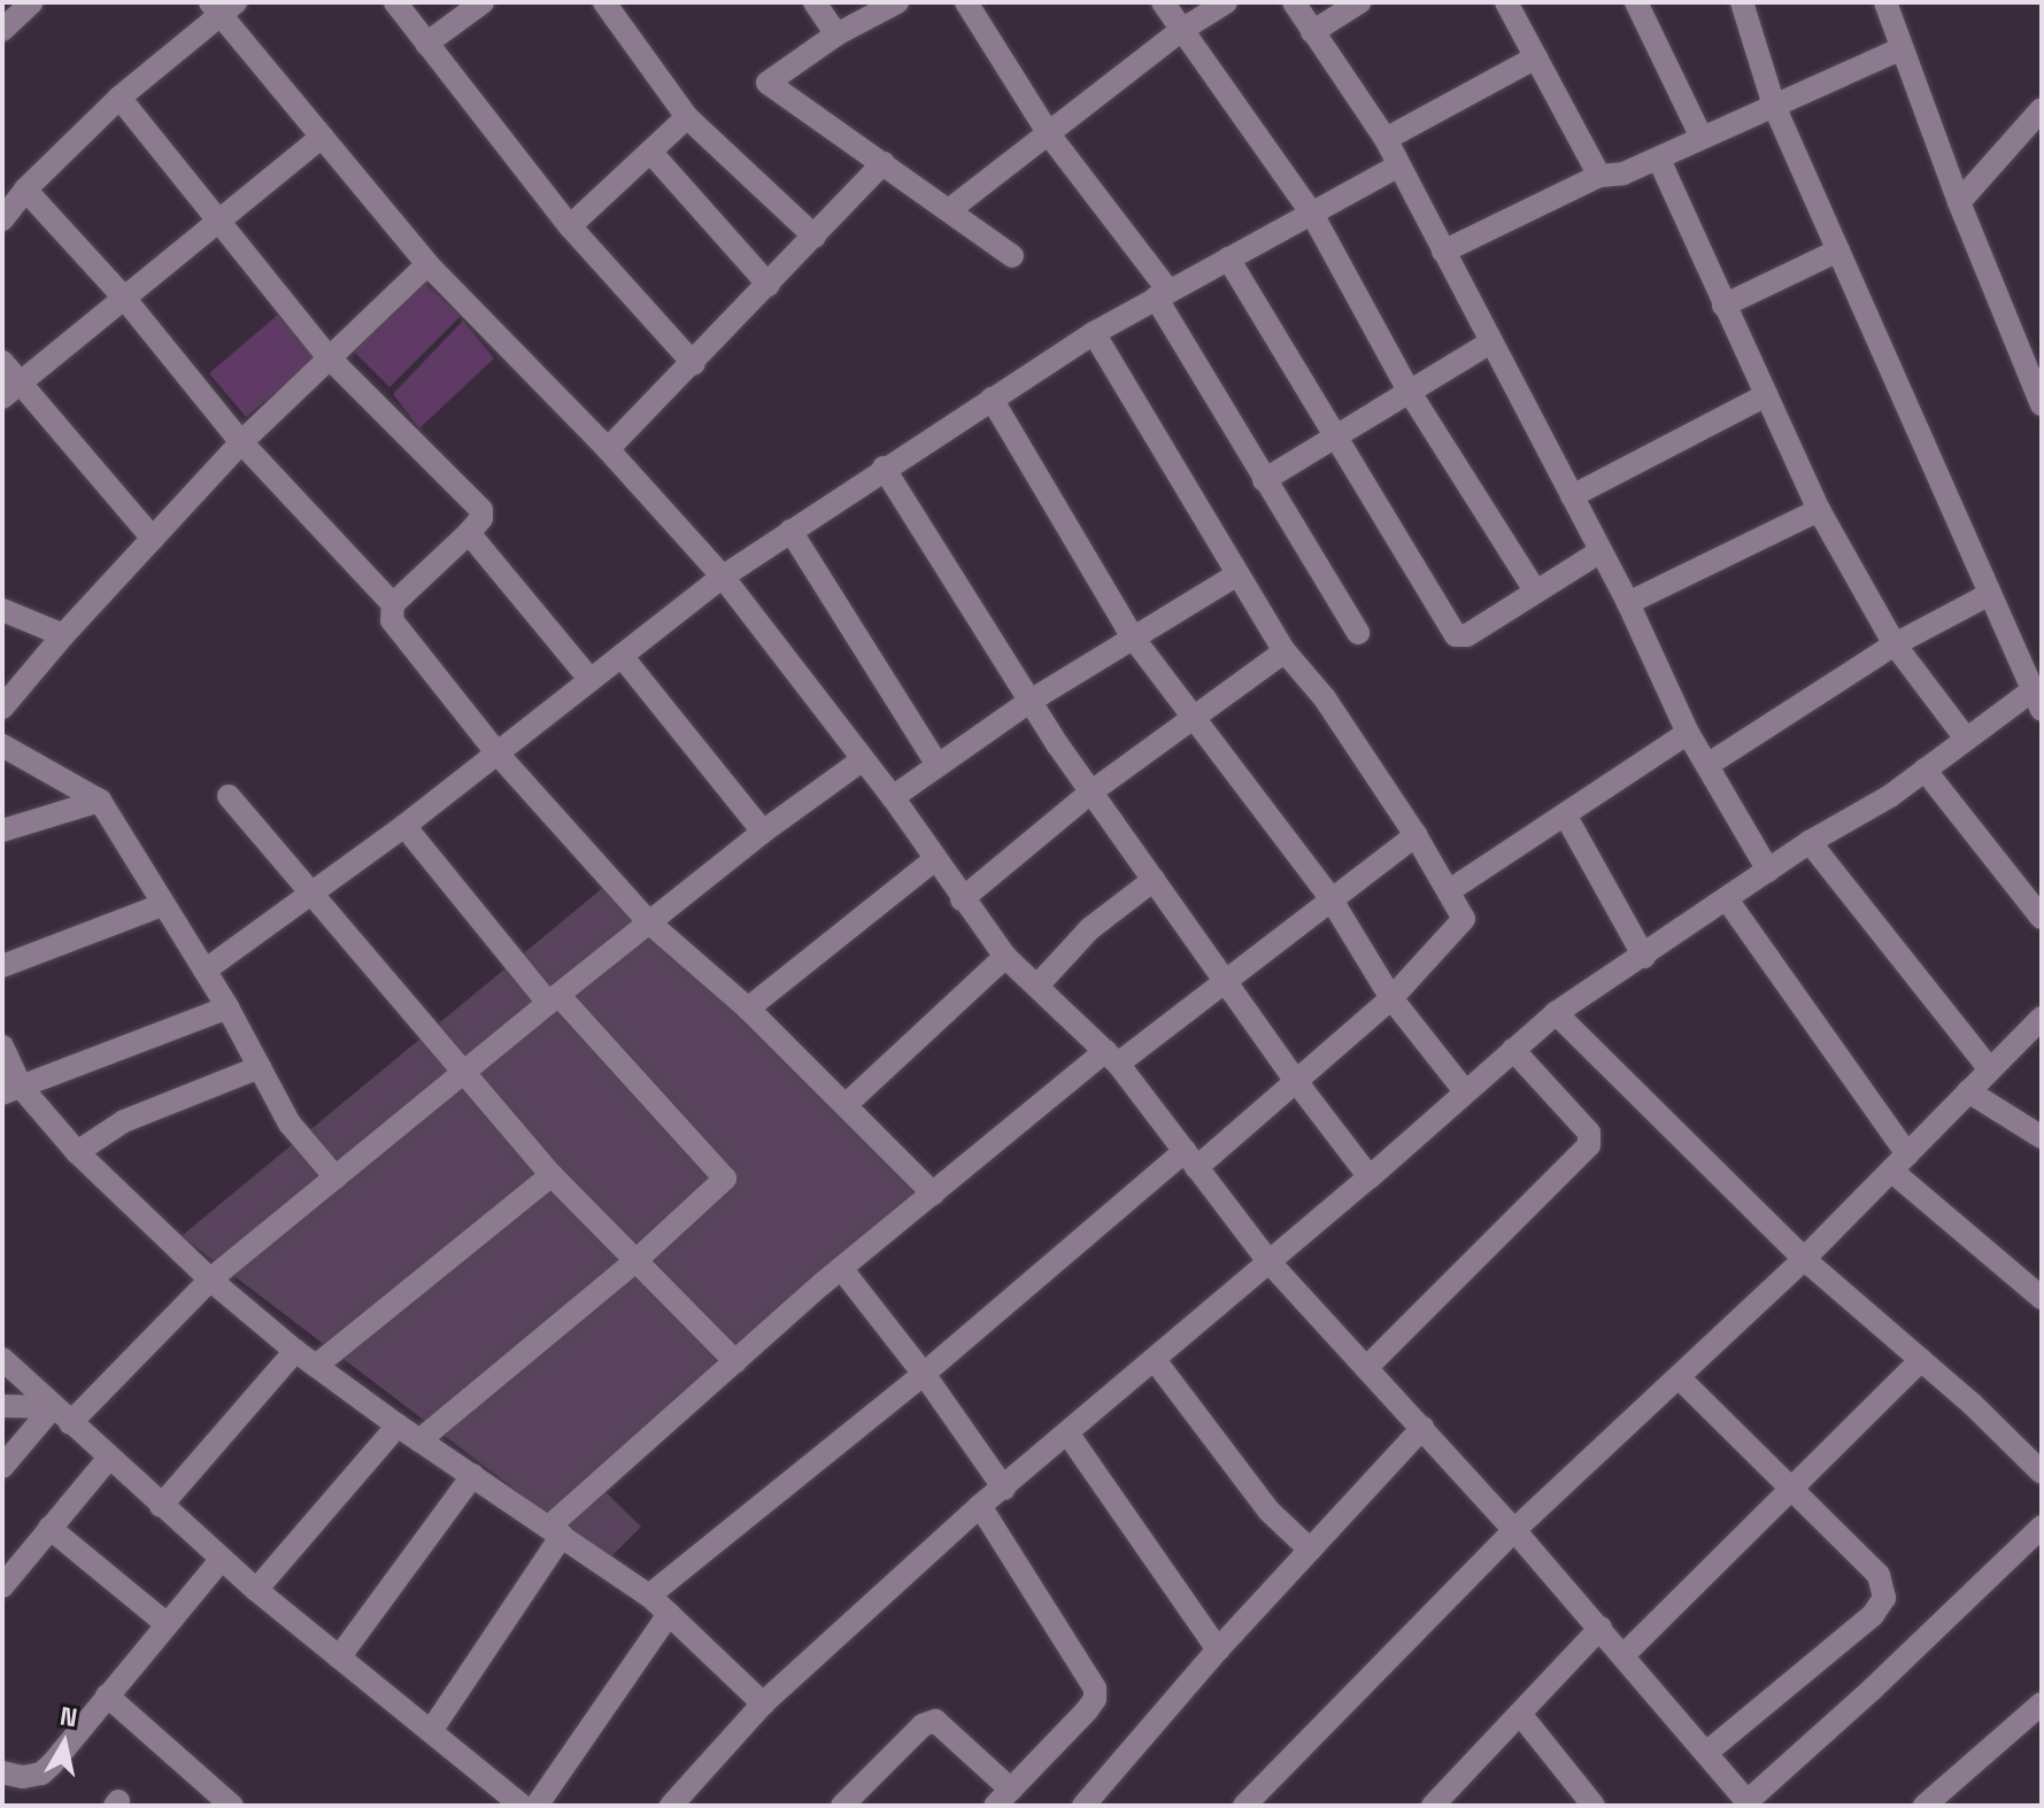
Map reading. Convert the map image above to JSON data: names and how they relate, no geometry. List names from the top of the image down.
{
  "north": "top"
}
